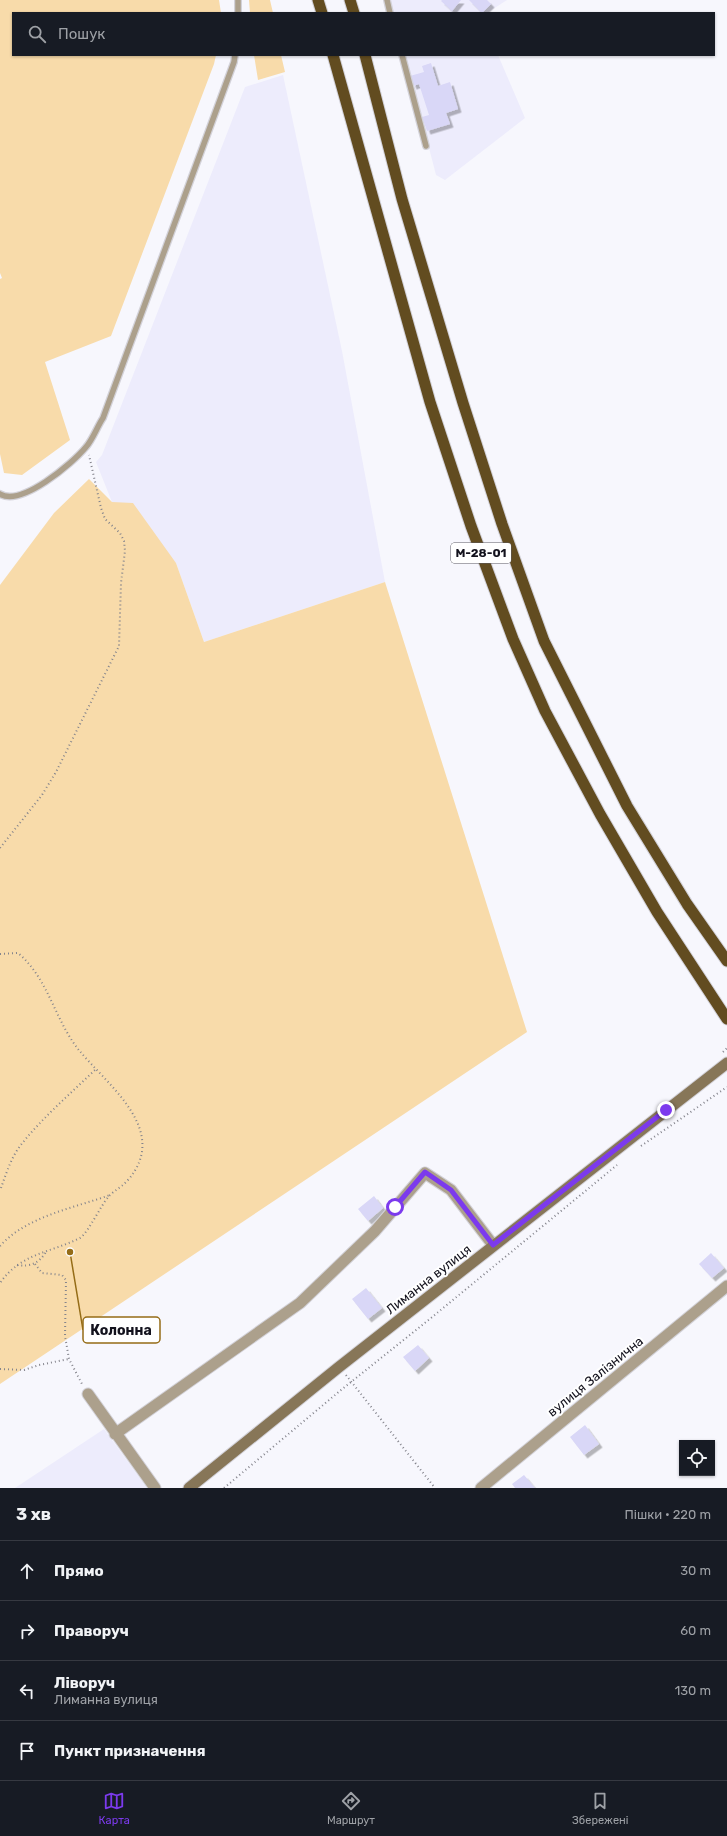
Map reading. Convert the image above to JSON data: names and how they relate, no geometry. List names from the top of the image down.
{
  "streets": {
    "highway": ["М-28-01"],
    "main road": ["Лиманна вулиця"],
    "street": ["вулиця Залізнична"]
  },
  "places": ["Колонна"],
  "page": {
    "search": "Пошук",
    "heading": ["3 хв", "Пішки · 220 m"],
    "list": [
      ["Прямо", "30 m"],
      ["Праворуч", "60 m"],
      ["Ліворуч", "Лиманна вулиця", "130 m"],
      "Пункт призначення"
    ],
    "nav": ["Карта", "Маршрут", "Збережені"]
  }
}
